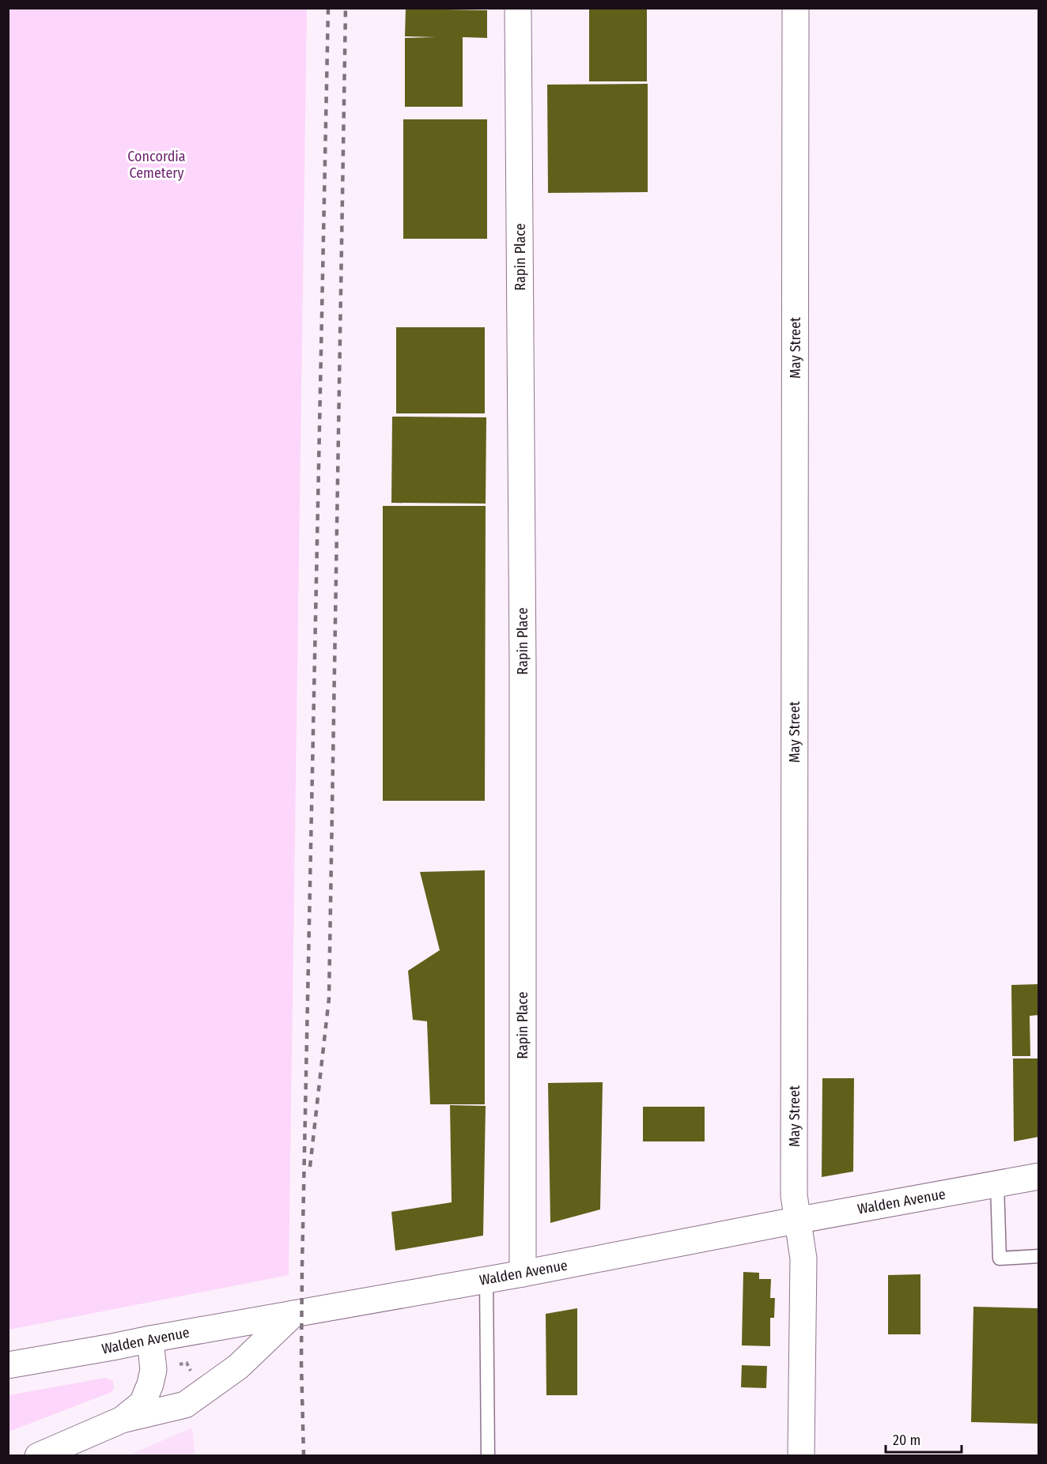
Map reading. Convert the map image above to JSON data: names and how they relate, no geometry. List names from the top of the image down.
{
  "streets": {
    "street": ["Rapin Place", "May Street", "Walden Avenue"]
  },
  "crossings": [
    ["Rapin Place", "Walden Avenue"],
    ["May Street", "Walden Avenue"]
  ],
  "parks": ["Concordia Cemetery"],
  "scale_bar": "20 m"
}
